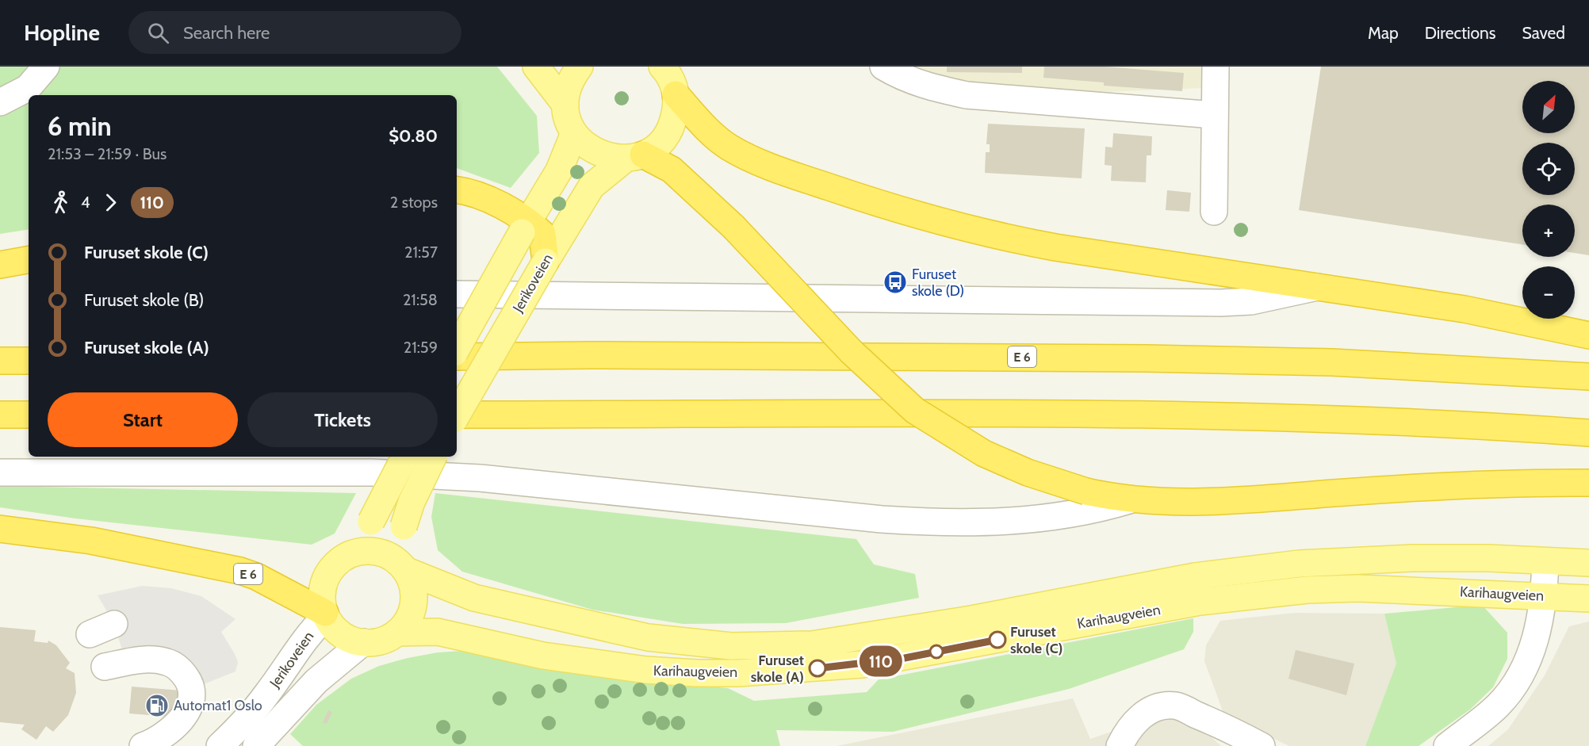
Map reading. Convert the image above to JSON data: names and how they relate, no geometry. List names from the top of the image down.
{
  "streets": {
    "highway": ["E 6"],
    "main road": ["Jerikoveien", "Karihaugveien"]
  },
  "crossings": [
    ["Jerikoveien", "E 6"],
    ["Jerikoveien", "Karihaugveien"],
    ["E 6", "Karihaugveien"]
  ],
  "places": {
    "bus stop": ["Furuset skole (D)"],
    "other": ["Furuset skole (C)", "Furuset skole (A)"],
    "fuel station": ["Automat1 Oslo"]
  },
  "lines": ["bus line 110"],
  "north": "top right",
  "page": {
    "header": "Hopline",
    "search": "Search here",
    "nav": ["Map", "Directions", "Saved"],
    "on_map": "110",
    "map_buttons": ["+", "−"],
    "heading": ["6 min", "21:53 – 21:59 · Bus", "$0.80"],
    "legs": ["4", "110", "2 stops"],
    "list": [
      {
        "name": "Furuset skole (C)",
        "value": "21:57"
      },
      {
        "name": "Furuset skole (B)",
        "value": "21:58"
      },
      {
        "name": "Furuset skole (A)",
        "value": "21:59"
      }
    ],
    "buttons": ["Start", "Tickets"]
  }
}
